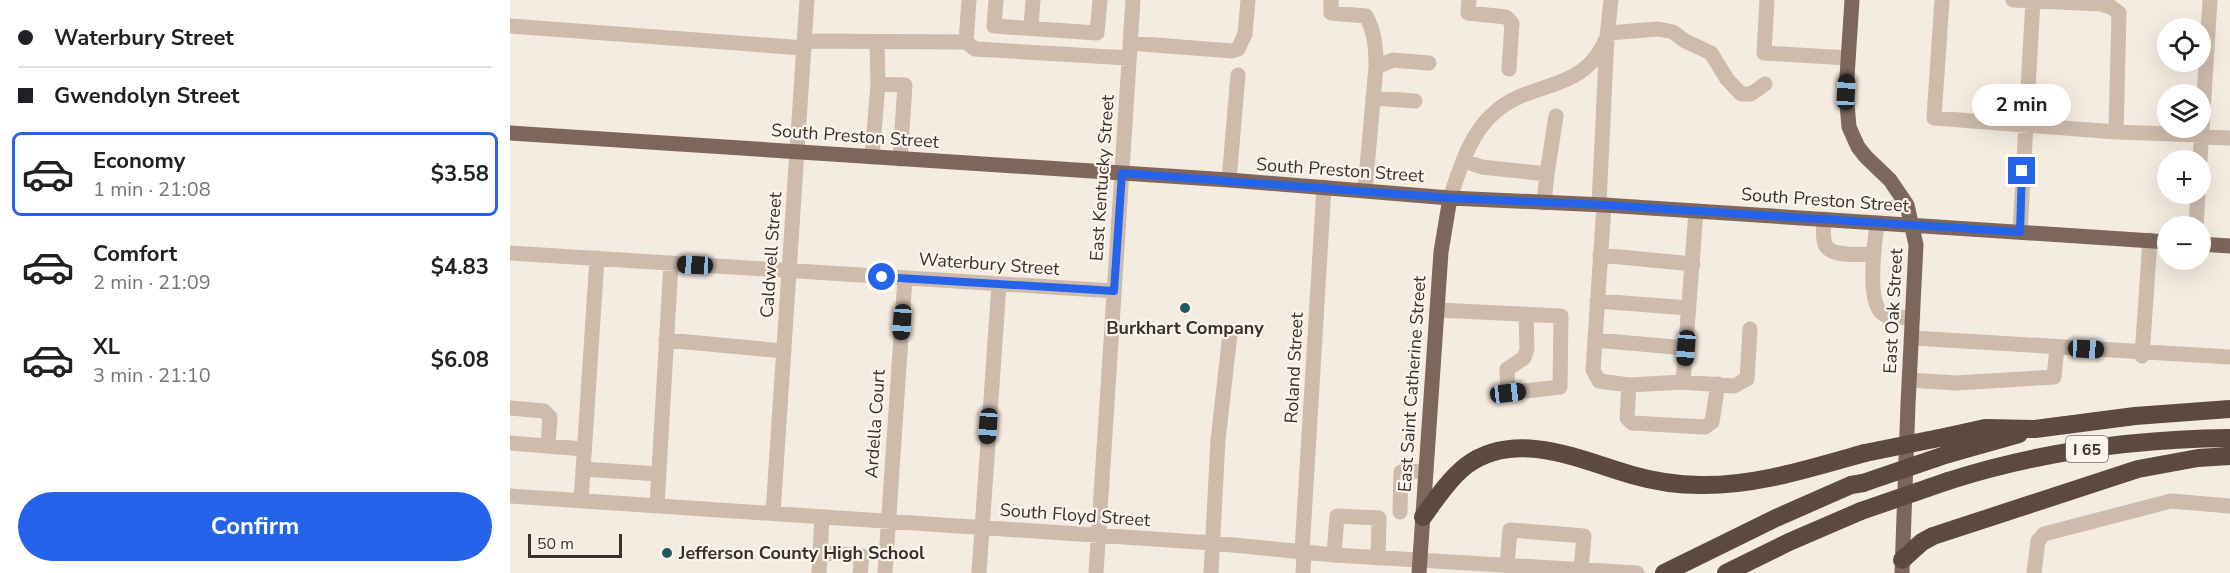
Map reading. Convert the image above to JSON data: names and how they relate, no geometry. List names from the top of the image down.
{
  "streets": {
    "highway": ["I 65"],
    "main road": ["South Preston Street", "East Oak Street", "East Saint Catherine Street"],
    "street": [
      "East Kentucky Street",
      "Caldwell Street",
      "Waterbury Street",
      "Roland Street",
      "Ardella Court",
      "South Floyd Street"
    ]
  },
  "crossings": [
    ["South Preston Street", "East Kentucky Street"],
    ["South Preston Street", "Caldwell Street"],
    ["South Preston Street", "East Oak Street"],
    ["South Preston Street", "Roland Street"],
    ["South Preston Street", "East Saint Catherine Street"],
    ["East Kentucky Street", "Waterbury Street"],
    ["East Kentucky Street", "South Floyd Street"],
    ["Caldwell Street", "Waterbury Street"],
    ["Caldwell Street", "South Floyd Street"],
    ["Waterbury Street", "Ardella Court"],
    ["Roland Street", "South Floyd Street"],
    ["East Saint Catherine Street", "South Floyd Street"],
    ["Ardella Court", "South Floyd Street"]
  ],
  "places": ["Burkhart Company", "Jefferson County High School"],
  "scale_bar": "50 m",
  "page": {
    "banner": ["Waterbury Street", "Gwendolyn Street"],
    "map_buttons": ["+", "−"],
    "bubble": "2 min",
    "list": [
      {
        "name": "Economy",
        "note": "1 min · 21:08",
        "value": "$3.58"
      },
      {
        "name": "Comfort",
        "note": "2 min · 21:09",
        "value": "$4.83"
      },
      {
        "name": "XL",
        "note": "3 min · 21:10",
        "value": "$6.08"
      }
    ],
    "buttons": "Confirm",
    "scale": "50 m"
  }
}
